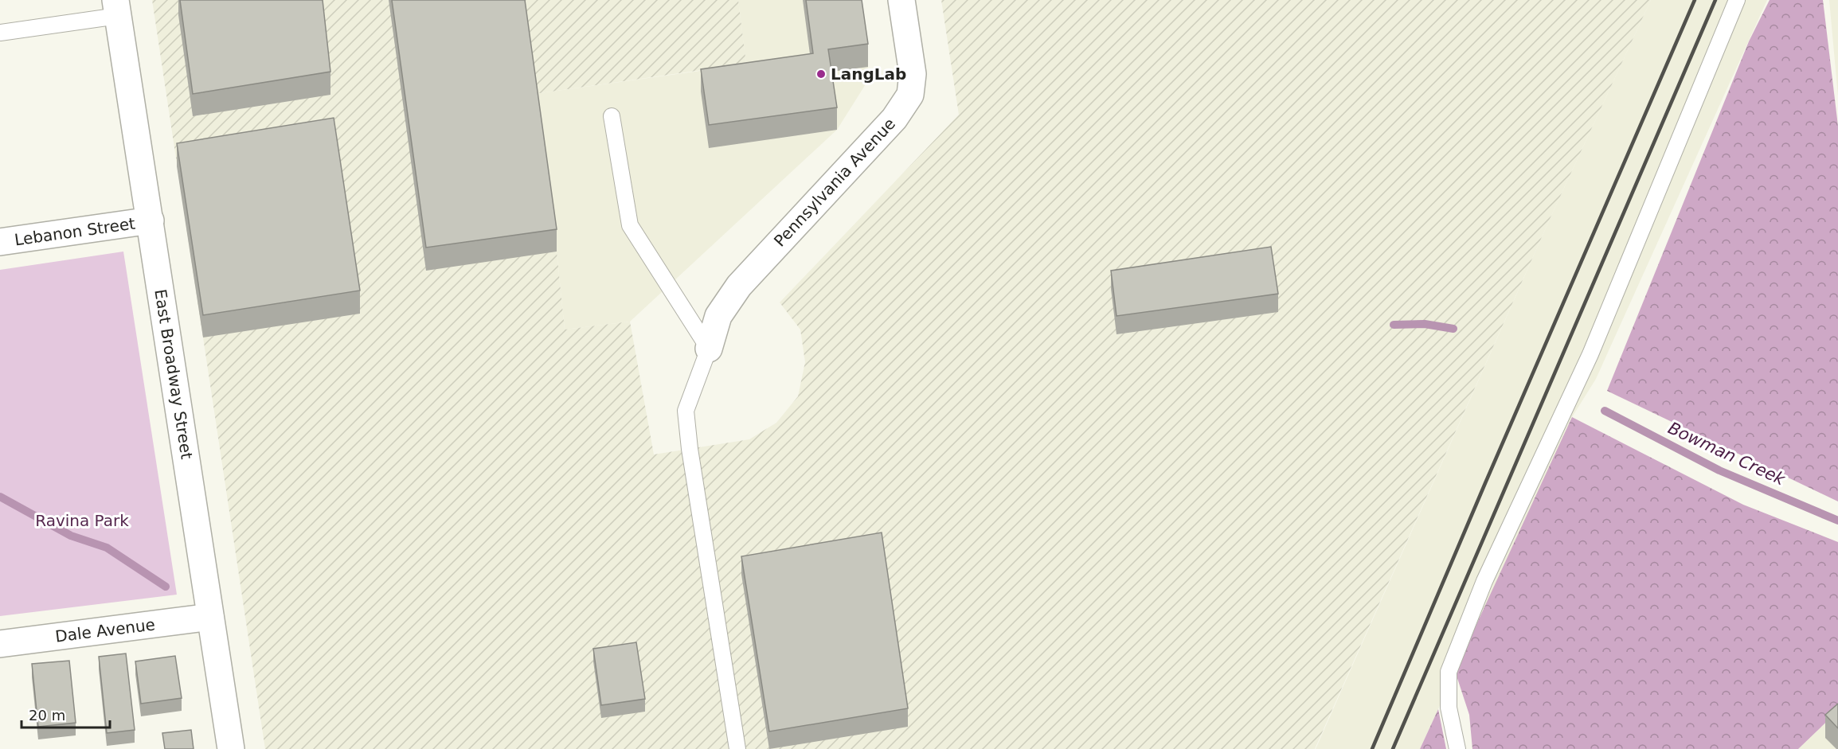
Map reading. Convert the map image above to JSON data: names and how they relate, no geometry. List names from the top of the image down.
{
  "streets": {
    "street": [
      "Pennsylvania Avenue",
      "Lebanon Street",
      "East Broadway Street",
      "Dale Avenue"
    ]
  },
  "crossings": [
    ["Lebanon Street", "East Broadway Street"],
    ["East Broadway Street", "Dale Avenue"]
  ],
  "water": ["Bowman Creek"],
  "parks": ["Ravina Park"],
  "places": ["LangLab"],
  "scale_bar": "20 m"
}
